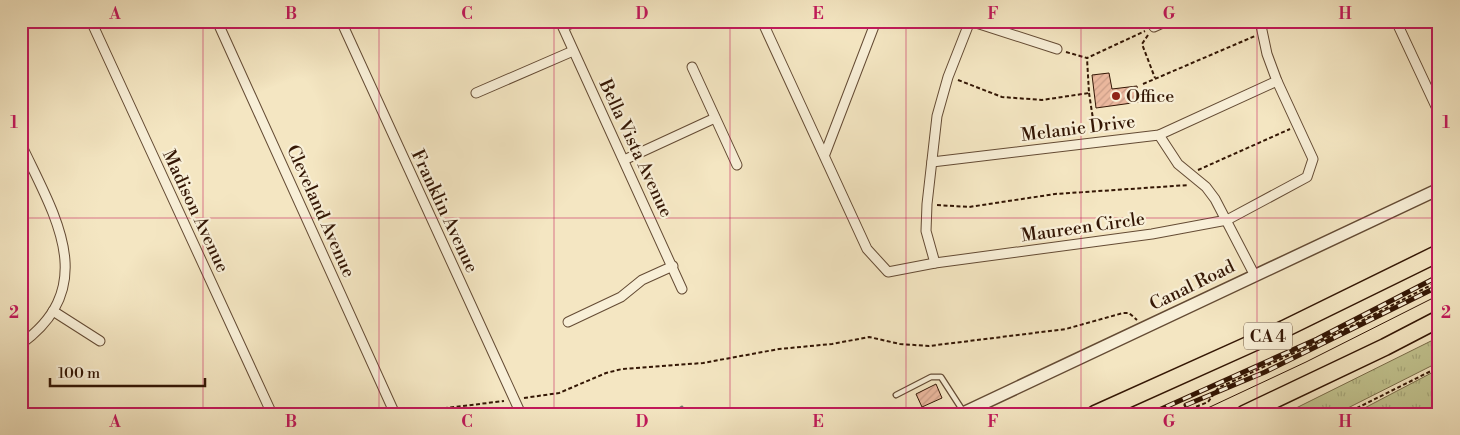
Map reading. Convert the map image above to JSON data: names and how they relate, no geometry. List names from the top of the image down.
{
  "streets": {
    "highway": ["CA 4"],
    "street": [
      "Melanie Drive",
      "Bella Vista Avenue",
      "Madison Avenue",
      "Cleveland Avenue",
      "Franklin Avenue",
      "Maureen Circle",
      "Canal Road"
    ]
  },
  "crossings": [
    ["Melanie Drive", "Maureen Circle"]
  ],
  "places": ["Office"],
  "scale_bar": "100 m",
  "grid": {
    "columns": [
      "A",
      "B",
      "C",
      "D",
      "E",
      "F",
      "G",
      "H"
    ],
    "rows": ["1", "2"]
  }
}
